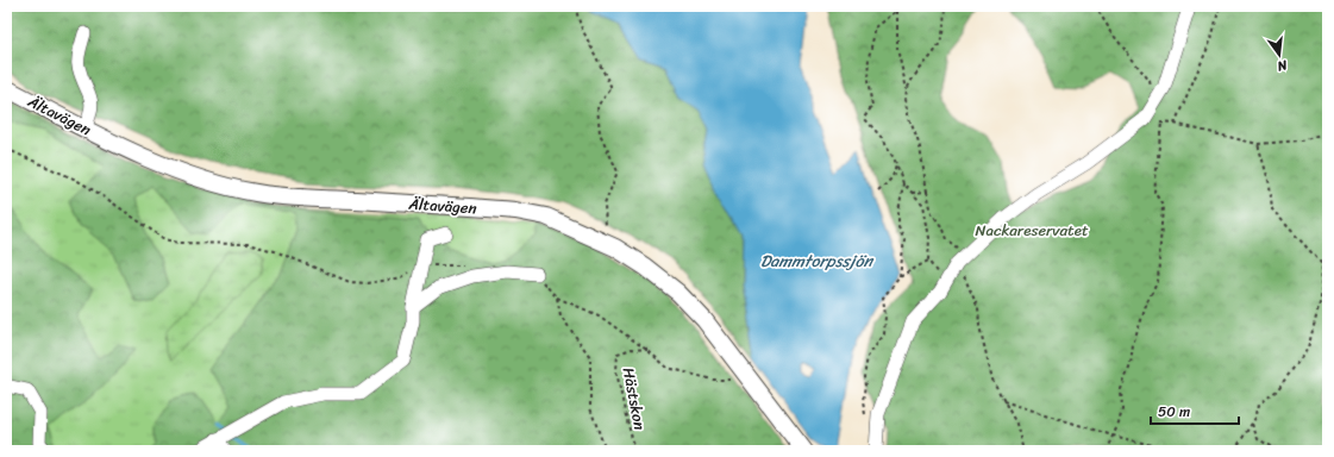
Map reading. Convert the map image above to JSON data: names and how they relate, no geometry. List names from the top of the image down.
{
  "streets": {
    "main road": ["Ältavägen"],
    "path": ["Hästskon"]
  },
  "water": ["Dammtorpssjön"],
  "parks": ["Nackareservatet"],
  "scale_bar": "50 m",
  "north": "bottom"
}
